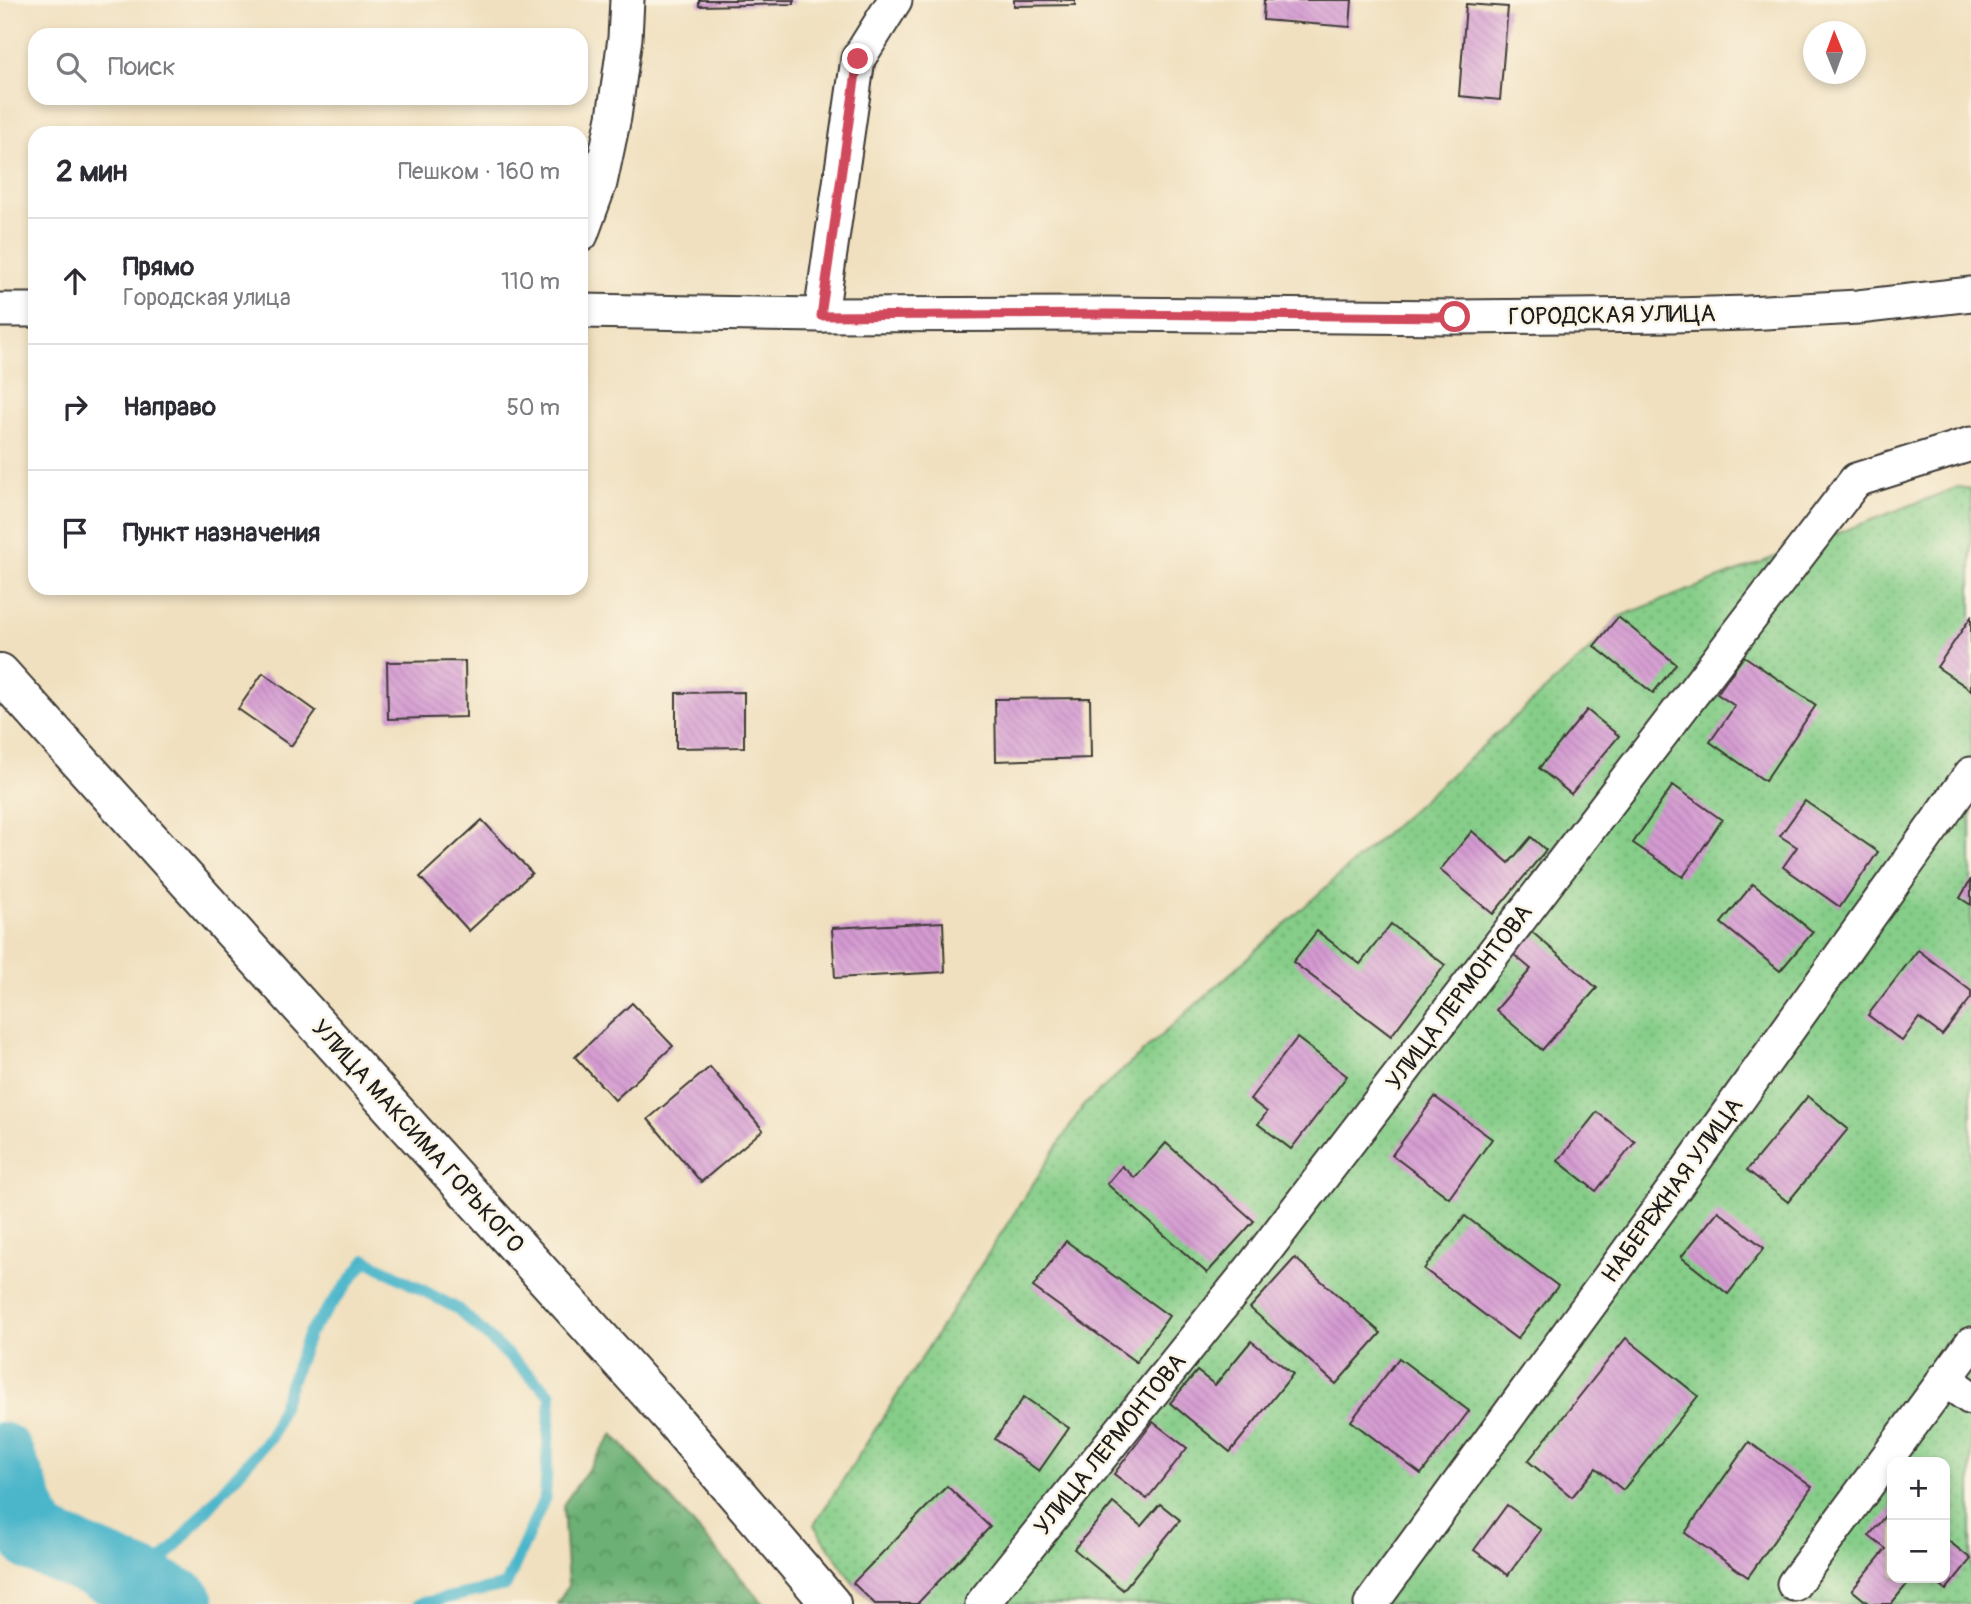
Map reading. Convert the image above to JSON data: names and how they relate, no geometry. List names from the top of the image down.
{
  "streets": {
    "street": [
      "ГОРОДСКАЯ УЛИЦА",
      "УЛИЦА ЛЕРМОНТОВА",
      "УЛИЦА МАКСИМА ГОРЬКОГО",
      "НАБЕРЕЖНАЯ УЛИЦА"
    ]
  },
  "north": "top",
  "page": {
    "search": "Поиск",
    "heading": ["2 мин", "Пешком · 160 m"],
    "list": [
      ["Прямо", "Городская улица", "110 m"],
      ["Направо", "50 m"],
      "Пункт назначения"
    ],
    "map_buttons": ["+", "−"]
  }
}
